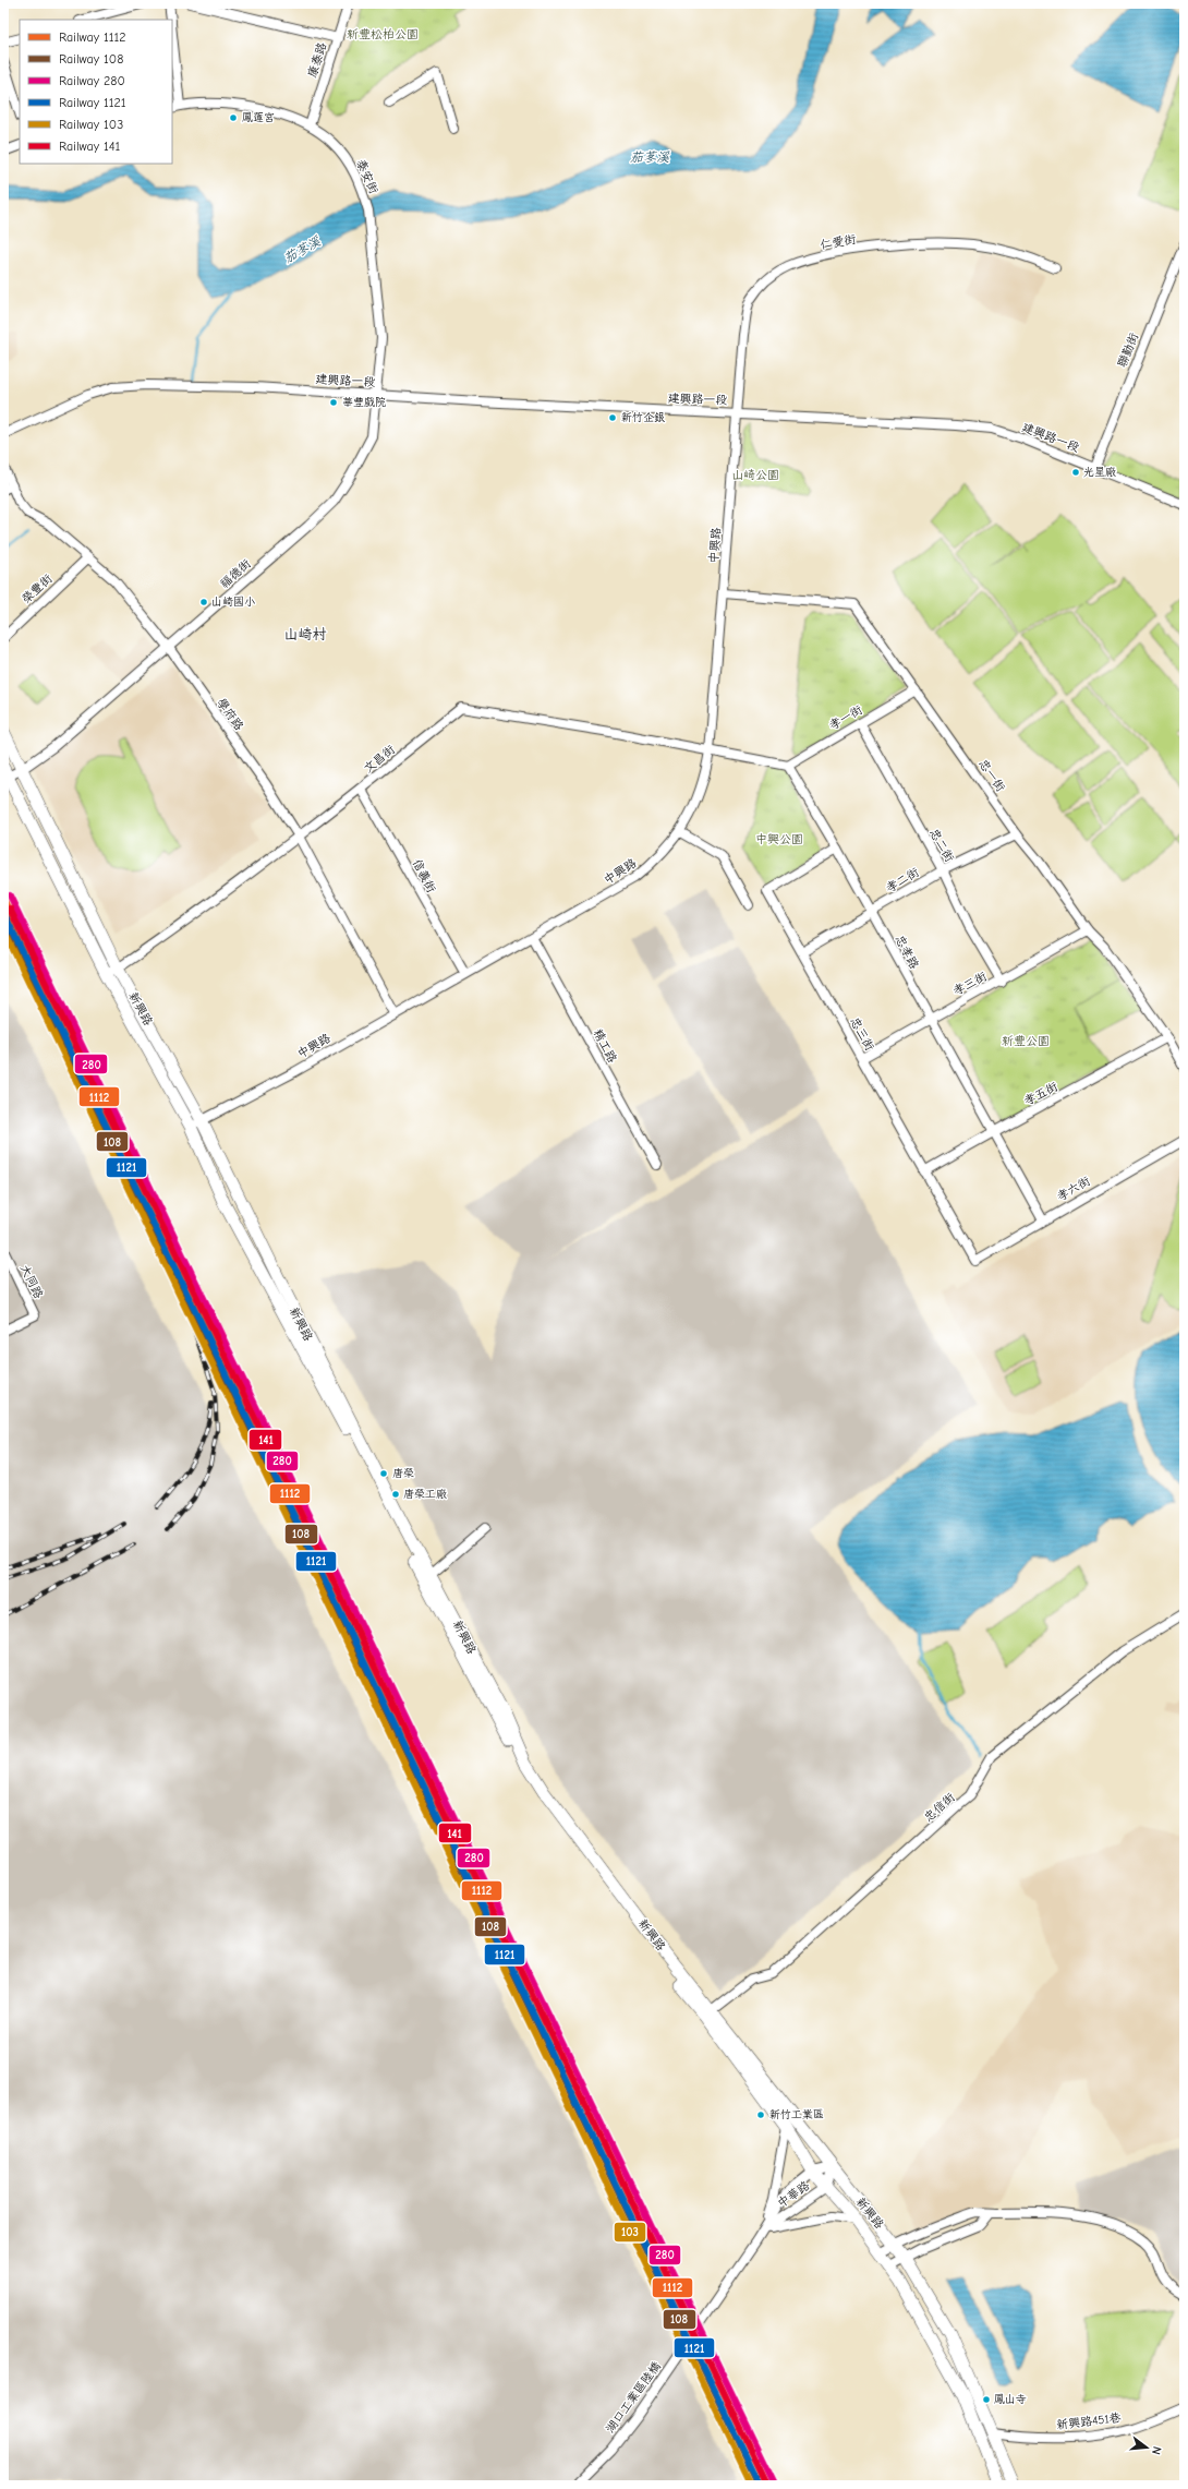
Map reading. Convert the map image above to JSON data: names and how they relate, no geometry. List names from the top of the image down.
{
  "streets": {
    "main road": ["新興路"],
    "street": [
      "康泰路",
      "泰安街",
      "仁愛街",
      "聯勤街",
      "建興路一段",
      "中興路",
      "福德街",
      "榮豐街",
      "學府路",
      "孝一街",
      "文昌街",
      "忠一街",
      "忠二街",
      "信義街",
      "孝二街",
      "忠孝路",
      "孝三街",
      "忠三街",
      "精工路",
      "孝五街",
      "孝六街",
      "大同路",
      "忠信街",
      "中華路",
      "湖口工業區陸橋",
      "新興路451巷"
    ]
  },
  "crossings": [
    ["康泰路", "泰安街"],
    ["泰安街", "建興路一段"],
    ["泰安街", "福德街"],
    ["仁愛街", "建興路一段"],
    ["仁愛街", "中興路"],
    ["聯勤街", "建興路一段"],
    ["建興路一段", "中興路"],
    ["建興路一段", "福德街"],
    ["中興路", "學府路"],
    ["中興路", "文昌街"],
    ["中興路", "忠一街"],
    ["中興路", "信義街"],
    ["中興路", "新興路"],
    ["中興路", "精工路"],
    ["福德街", "學府路"],
    ["福德街", "新興路"],
    ["榮豐街", "學府路"],
    ["學府路", "文昌街"],
    ["孝一街", "忠一街"],
    ["孝一街", "忠二街"],
    ["孝一街", "忠孝路"],
    ["文昌街", "信義街"],
    ["文昌街", "新興路"],
    ["忠一街", "孝二街"],
    ["忠一街", "孝三街"],
    ["忠一街", "孝五街"],
    ["忠二街", "孝二街"],
    ["忠二街", "孝三街"],
    ["孝二街", "忠孝路"],
    ["孝二街", "忠三街"],
    ["忠孝路", "孝三街"],
    ["忠孝路", "忠三街"],
    ["忠孝路", "孝五街"],
    ["忠孝路", "孝六街"],
    ["孝三街", "忠三街"],
    ["新興路", "忠信街"],
    ["新興路", "中華路"],
    ["新興路", "新興路451巷"],
    ["忠三街", "孝五街"],
    ["忠三街", "孝六街"],
    ["中華路", "湖口工業區陸橋"]
  ],
  "districts": ["山崎村"],
  "water": ["茄苳溪"],
  "parks": [
    "新豐松柏公園",
    "山崎公園",
    "中興公園",
    "新豐公園"
  ],
  "places": [
    "鳳蓮宮",
    "華豐戲院",
    "新竹企銀",
    "光星廠",
    "山崎國小",
    "唐榮",
    "唐榮工廠",
    "新竹工業區",
    "鳳山寺"
  ],
  "lines": [
    "rail line 280",
    "rail line 1112",
    "rail line 141",
    "rail line 1121",
    "rail line 108",
    "rail line 103"
  ],
  "legend": [
    "Railway 1112",
    "Railway 108",
    "Railway 280",
    "Railway 1121",
    "Railway 103",
    "Railway 141"
  ],
  "north": "right"
}
